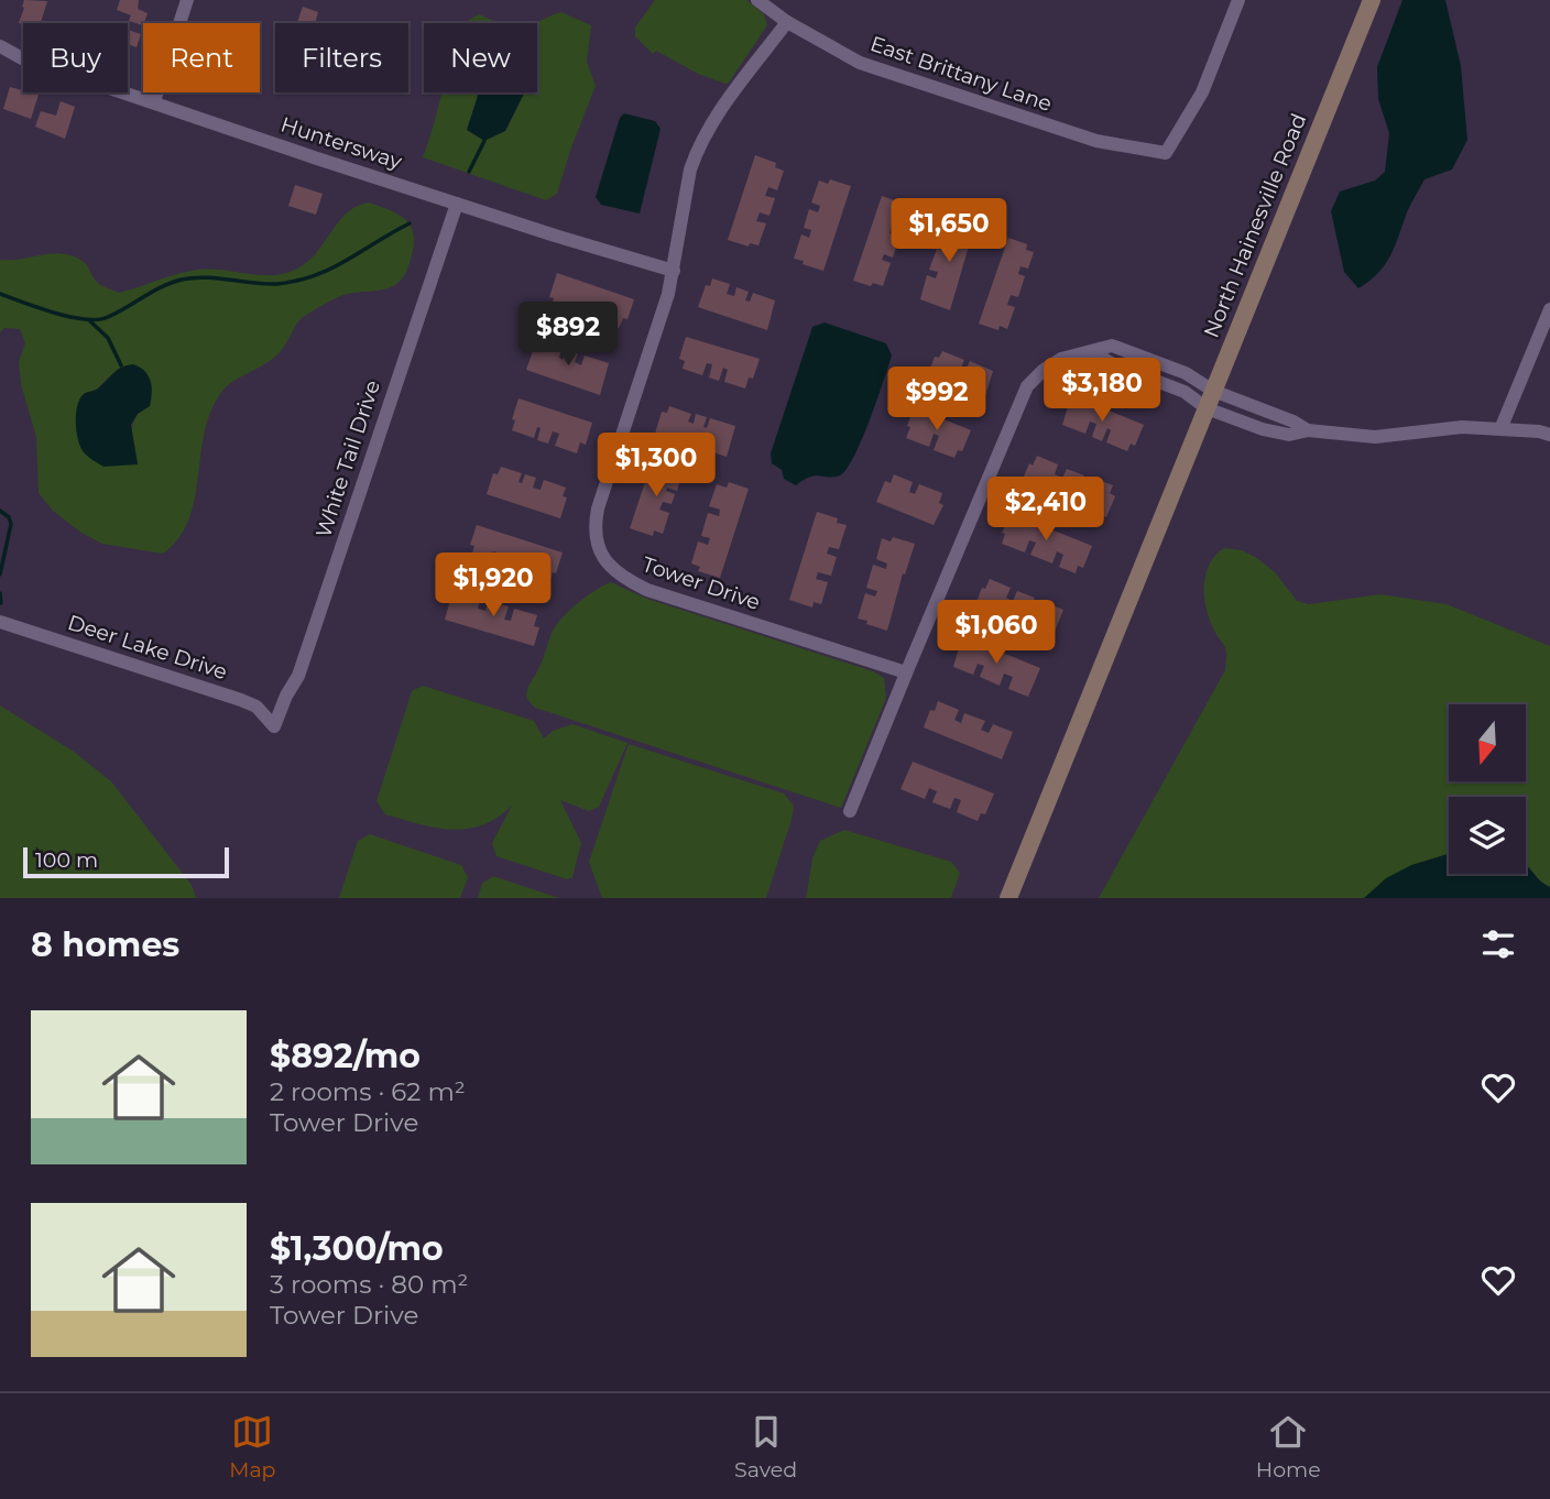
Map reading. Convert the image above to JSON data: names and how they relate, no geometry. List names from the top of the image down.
{
  "streets": {
    "main road": ["North Hainesville Road"],
    "street": [
      "East Brittany Lane",
      "Huntersway",
      "White Tail Drive",
      "Tower Drive",
      "Deer Lake Drive"
    ]
  },
  "crossings": [
    ["East Brittany Lane", "Tower Drive"],
    ["Huntersway", "White Tail Drive"],
    ["Huntersway", "Tower Drive"],
    ["White Tail Drive", "Deer Lake Drive"]
  ],
  "scale_bar": "100 m",
  "north": "bottom",
  "page": {
    "chip": [
      "Buy",
      "Rent",
      "Filters",
      "New"
    ],
    "price": [
      "$1,650",
      "$892",
      "$3,180",
      "$992",
      "$1,300",
      "$2,410",
      "$1,920",
      "$1,060"
    ],
    "scale": "100 m",
    "heading": "8 homes",
    "list": [
      {
        "name": "$892/mo",
        "note": "2 rooms · 62 m² · Tower Drive"
      },
      {
        "name": "$1,300/mo",
        "note": "3 rooms · 80 m² · Tower Drive"
      }
    ],
    "tabs": ["Map", "Saved", "Home"]
  }
}
